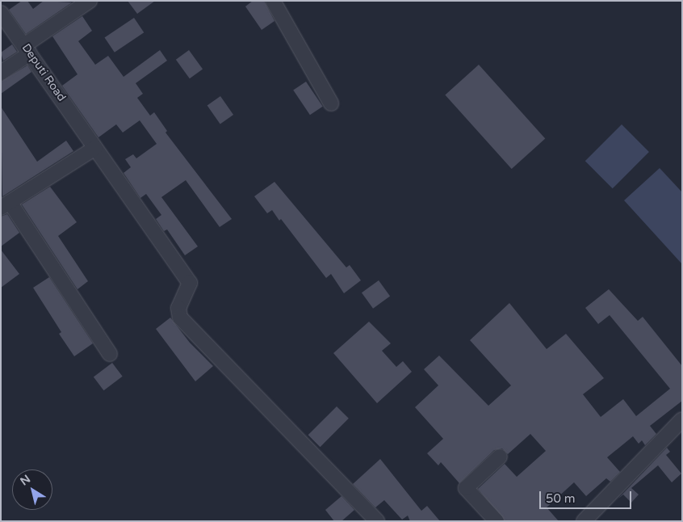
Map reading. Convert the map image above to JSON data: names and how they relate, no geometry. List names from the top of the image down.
{
  "streets": {
    "street": ["Deputi Road"]
  },
  "scale_bar": "50 m",
  "north": "top left"
}
